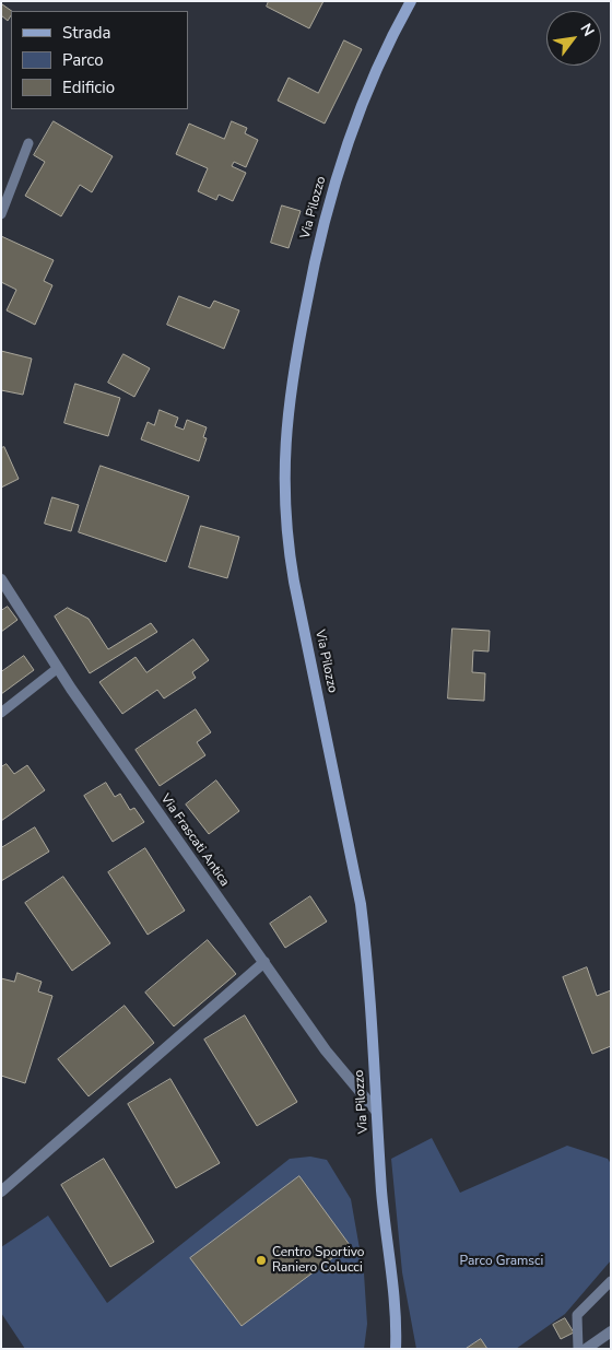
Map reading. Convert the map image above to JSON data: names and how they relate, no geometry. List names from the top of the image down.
{
  "streets": {
    "main road": ["Via Pilozzo"],
    "street": ["Via Frascati Antica"]
  },
  "crossings": [
    ["Via Pilozzo", "Via Frascati Antica"]
  ],
  "parks": ["Parco Gramsci"],
  "places": ["Centro Sportivo Raniero Colucci"],
  "legend": ["Strada", "Parco", "Edificio"],
  "north": "top right"
}
